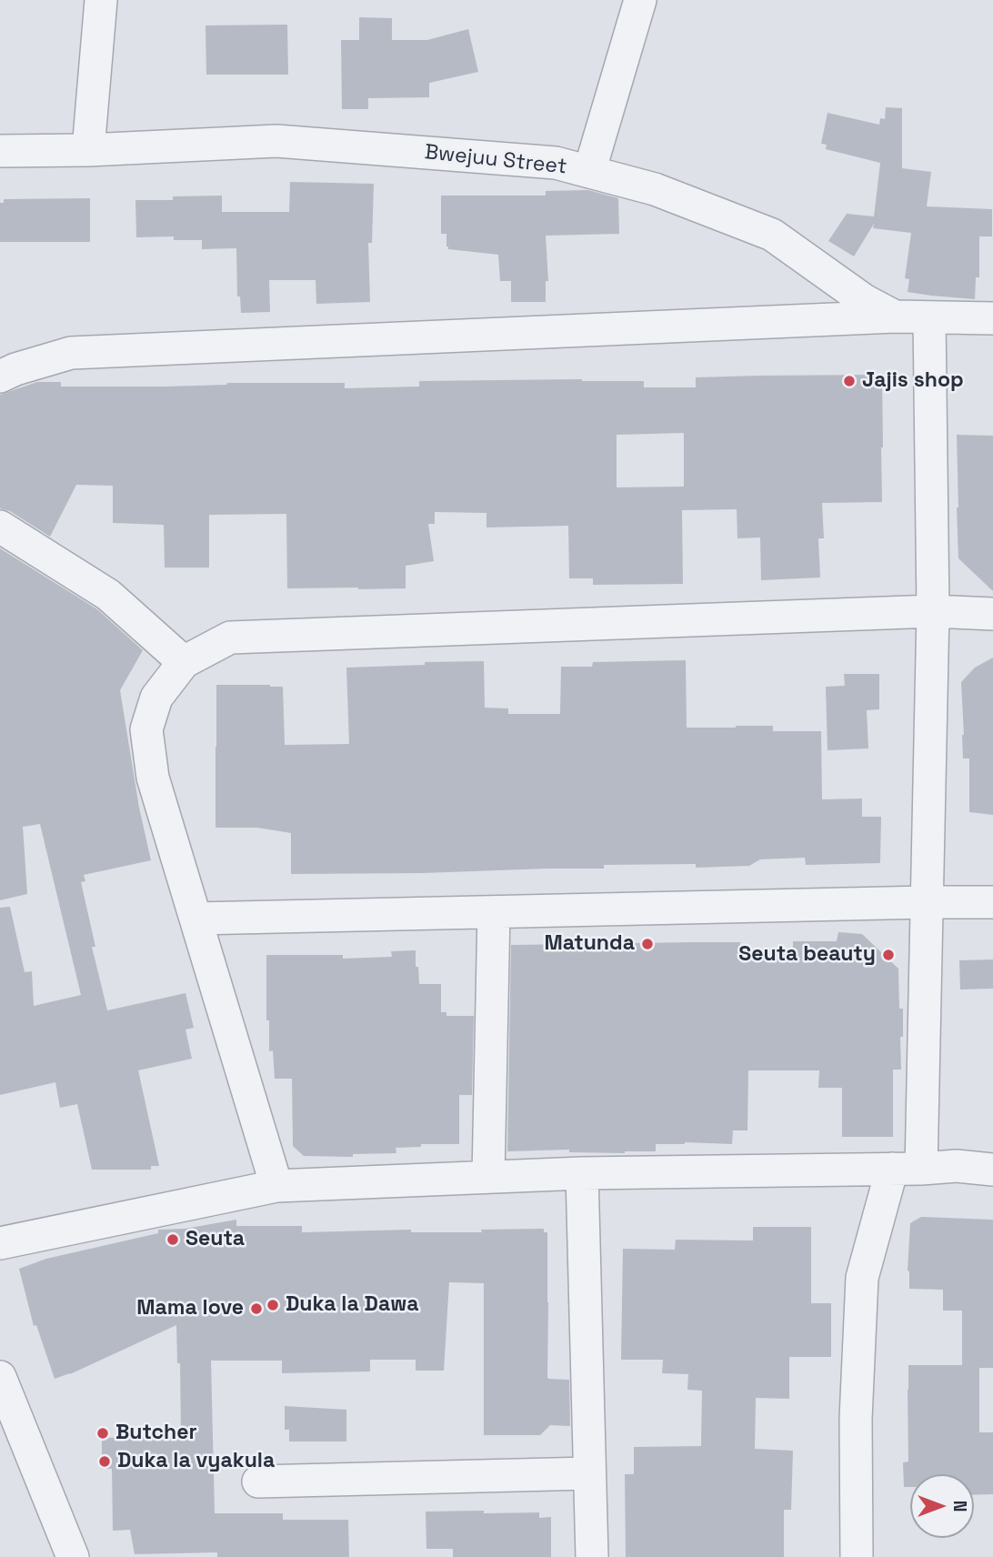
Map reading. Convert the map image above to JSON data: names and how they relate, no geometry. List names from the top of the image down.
{
  "streets": {
    "street": ["Bwejuu Street"]
  },
  "places": [
    "Jajis shop",
    "Matunda",
    "Seuta beauty",
    "Seuta",
    "Duka la Dawa",
    "Mama love",
    "Butcher",
    "Duka la vyakula"
  ],
  "north": "right"
}
